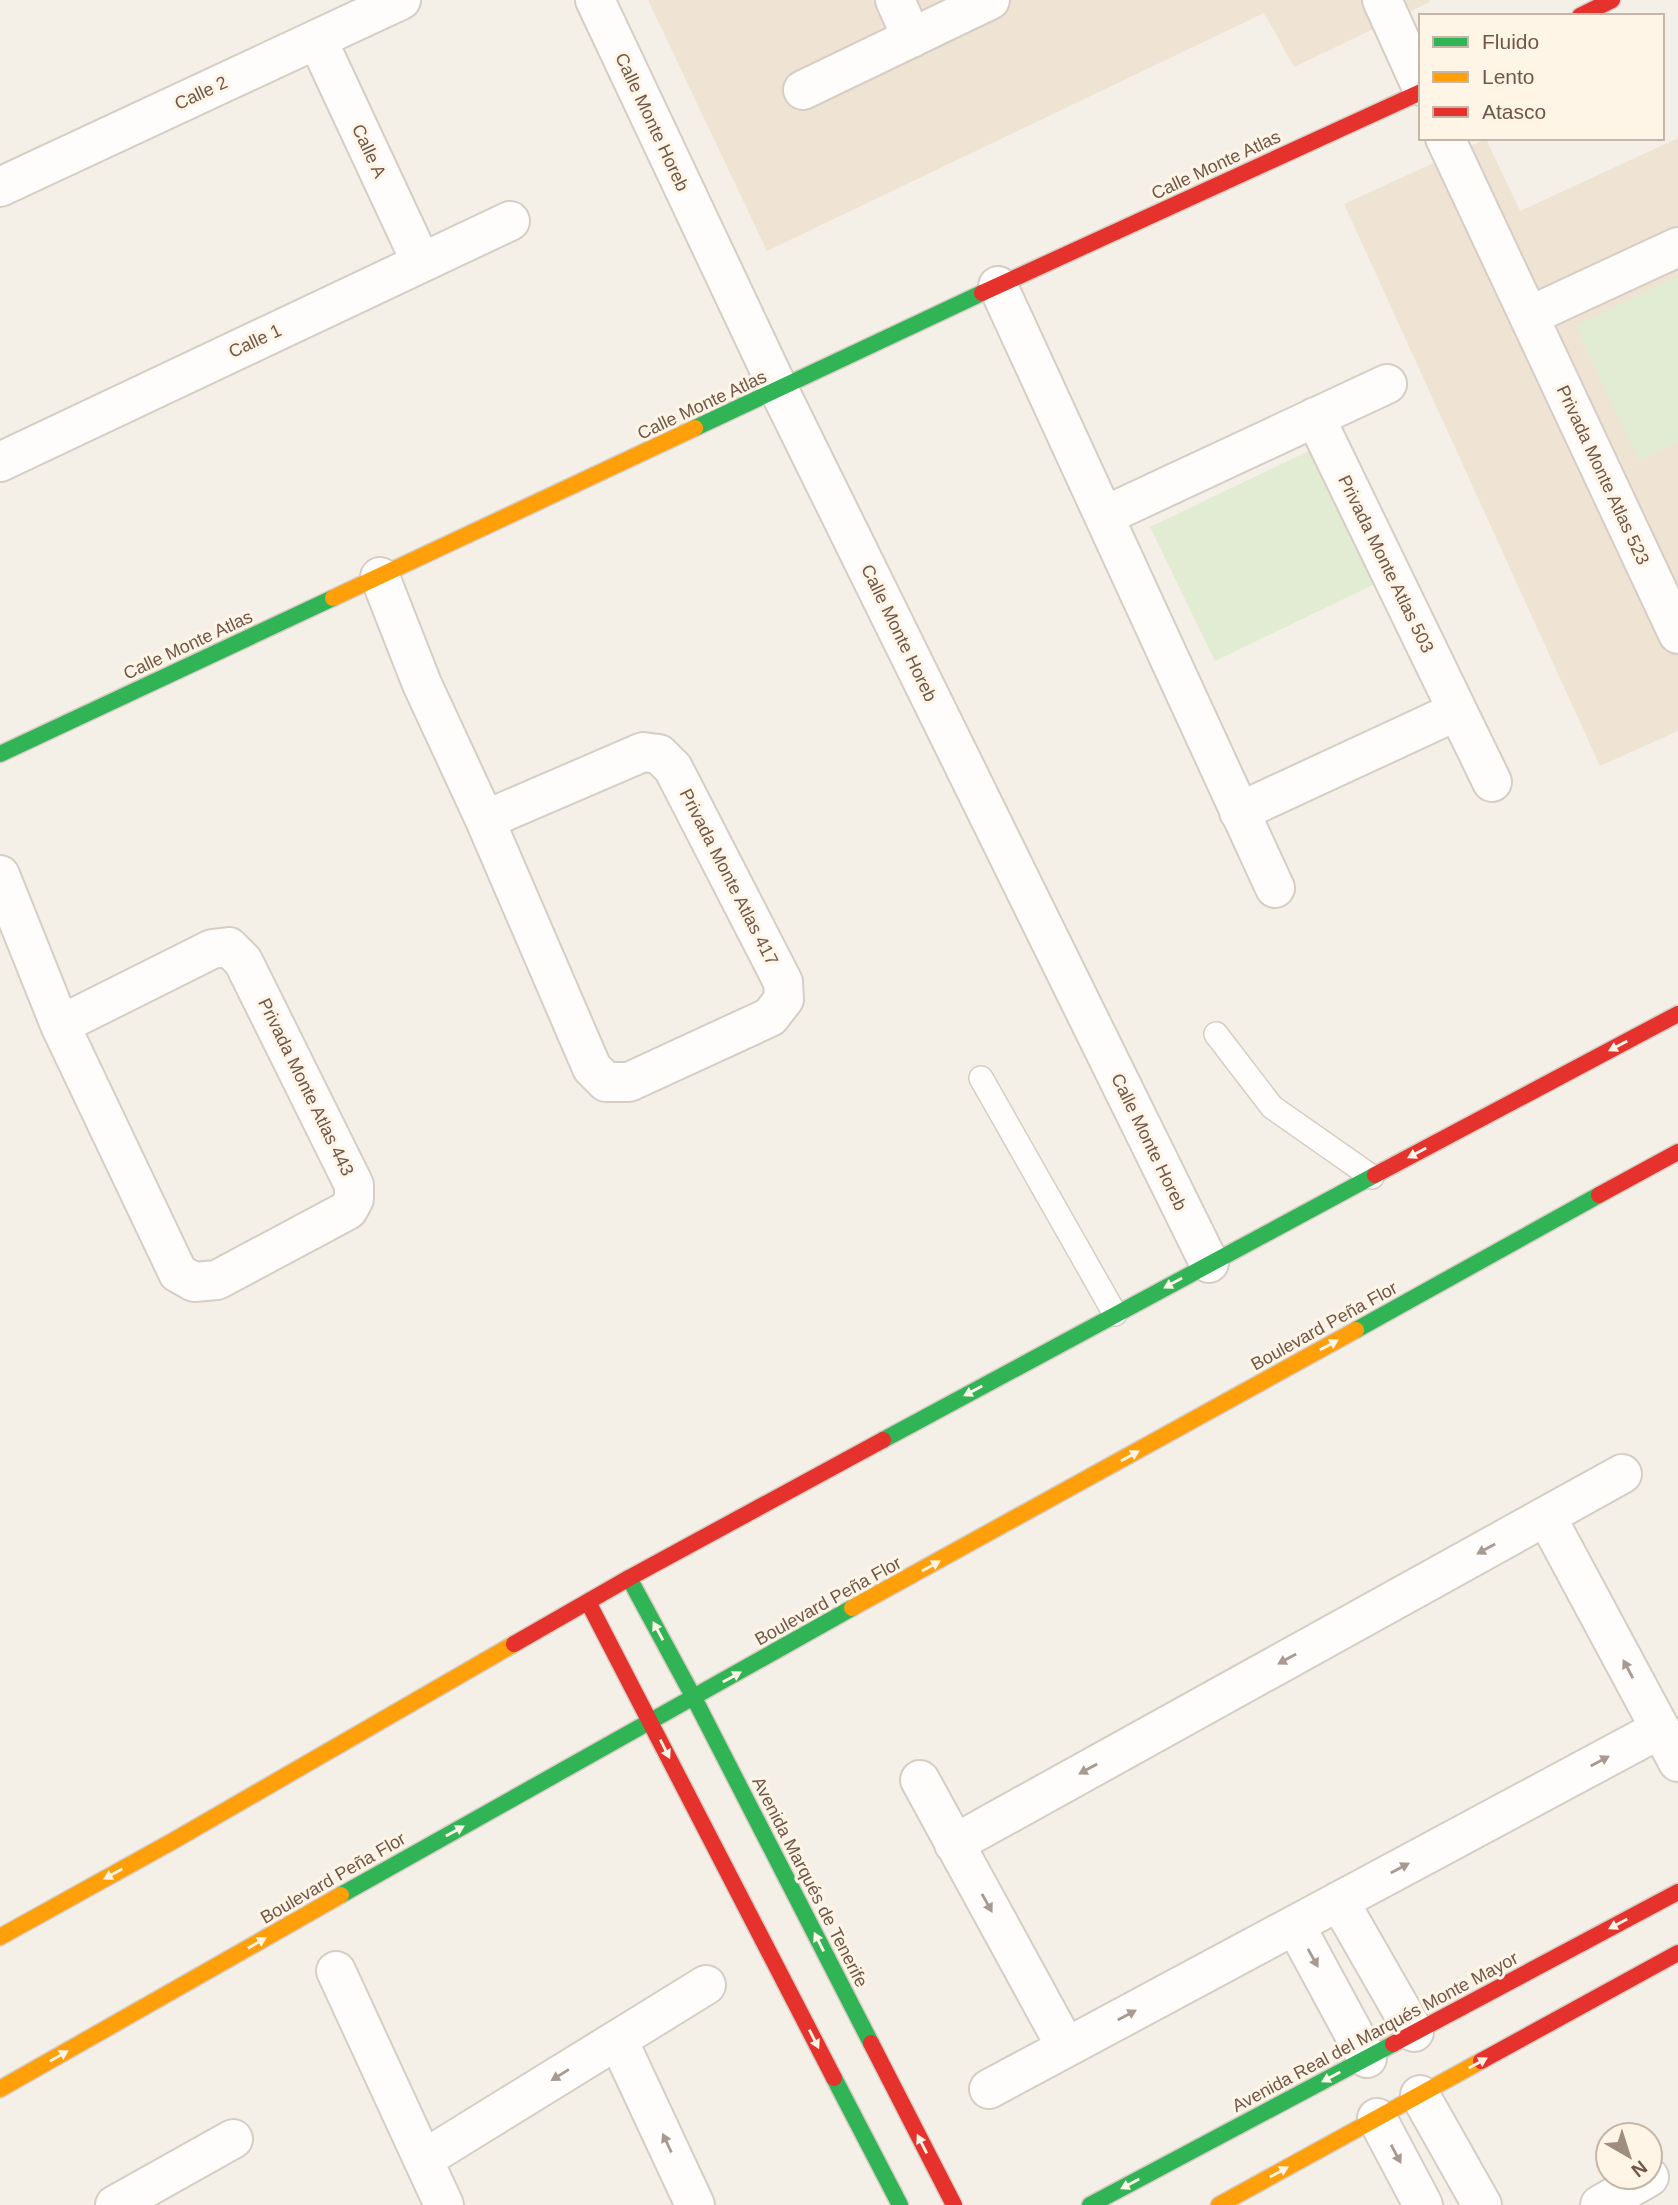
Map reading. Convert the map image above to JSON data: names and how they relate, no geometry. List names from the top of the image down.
{
  "streets": {
    "street": [
      "Calle 2",
      "Calle Monte Horeb",
      "Calle A",
      "Calle Monte Atlas",
      "Calle 1",
      "Privada Monte Atlas 523",
      "Privada Monte Atlas 503",
      "Privada Monte Atlas 417",
      "Privada Monte Atlas 443",
      "Boulevard Peña Flor",
      "Avenida Marqués de Tenerife",
      "Avenida Real del Marqués Monte Mayor"
    ]
  },
  "crossings": [
    ["Calle 2", "Calle A"],
    ["Calle Monte Horeb", "Calle Monte Atlas"],
    ["Calle A", "Calle 1"],
    ["Calle Monte Atlas", "Privada Monte Atlas 417"],
    ["Boulevard Peña Flor", "Avenida Marqués de Tenerife"]
  ],
  "legend": ["Fluido", "Lento", "Atasco"],
  "north": "bottom right"
}
